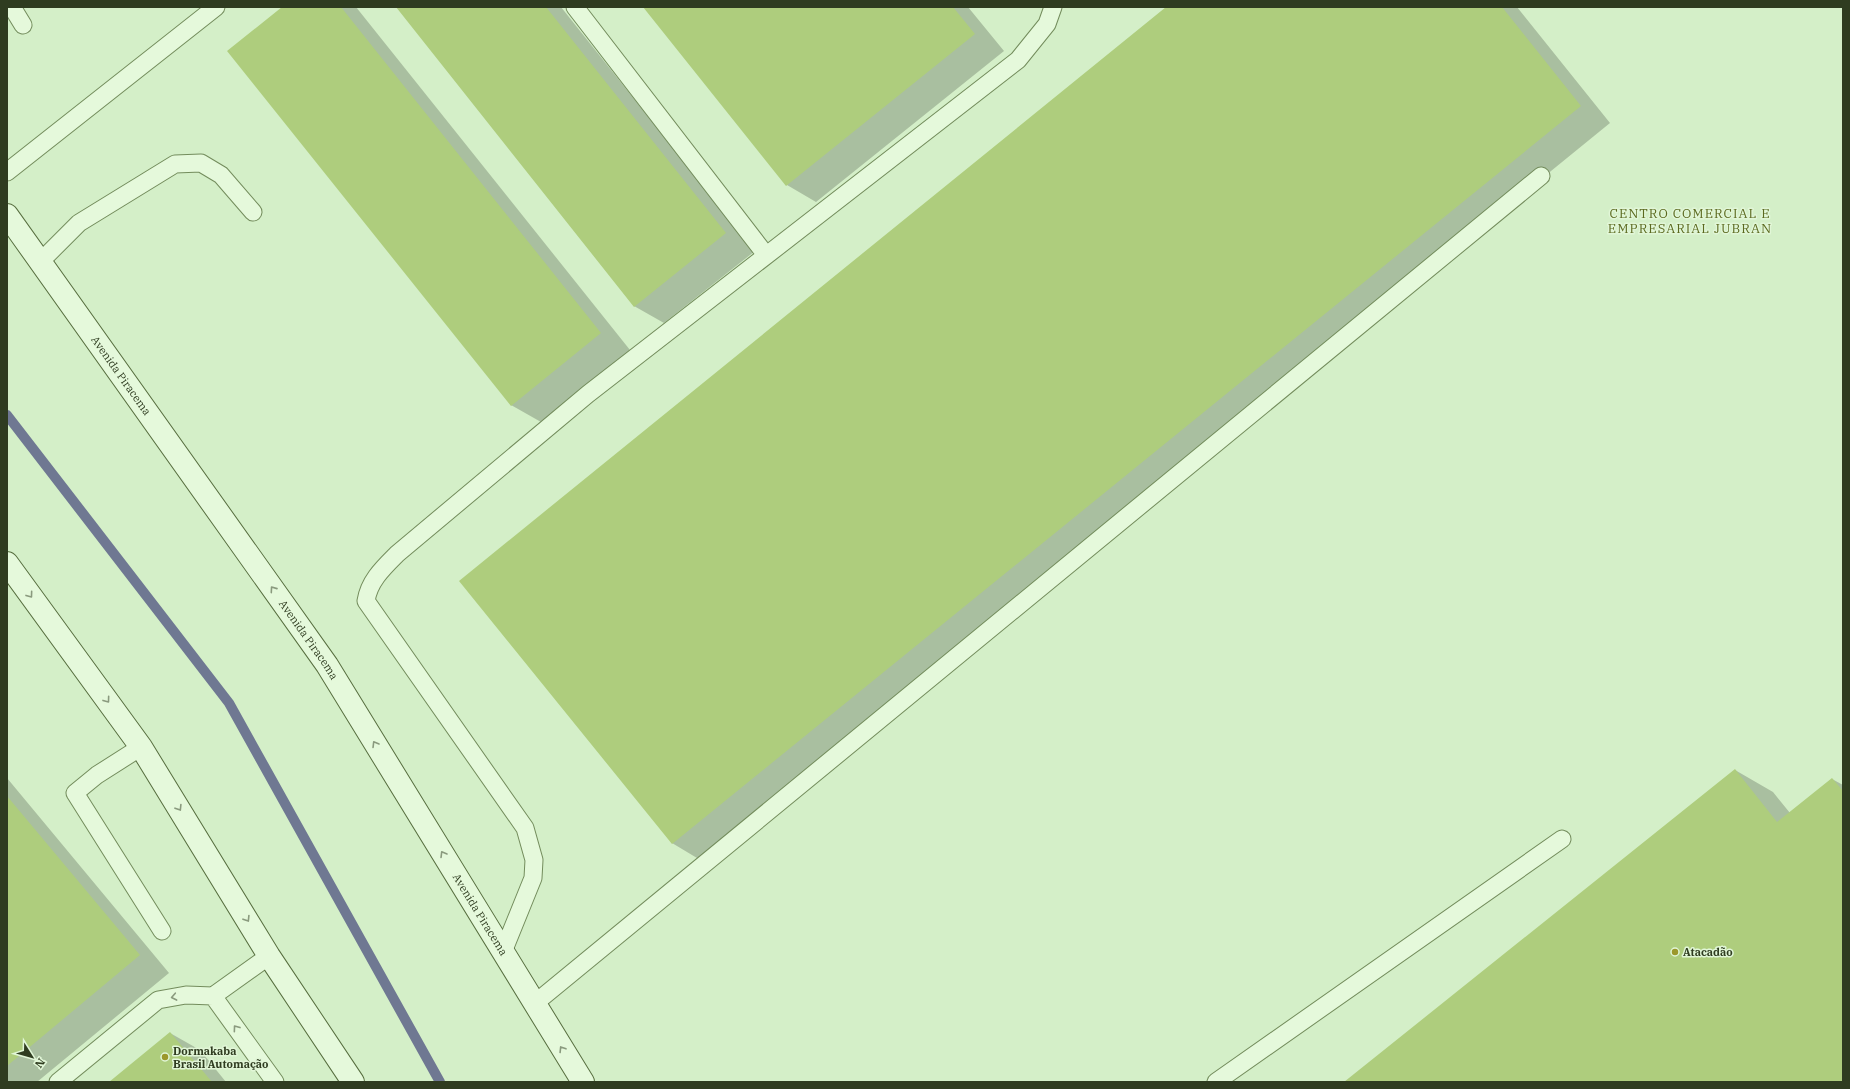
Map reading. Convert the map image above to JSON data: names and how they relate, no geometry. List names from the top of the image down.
{
  "streets": {
    "main road": ["Avenida Piracema"]
  },
  "one_way": ["Avenida Piracema"],
  "districts": ["CENTRO COMERCIAL E EMPRESARIAL JUBRAN"],
  "places": ["Atacadão", "Dormakaba Brasil Automação"],
  "north": "bottom right"
}
